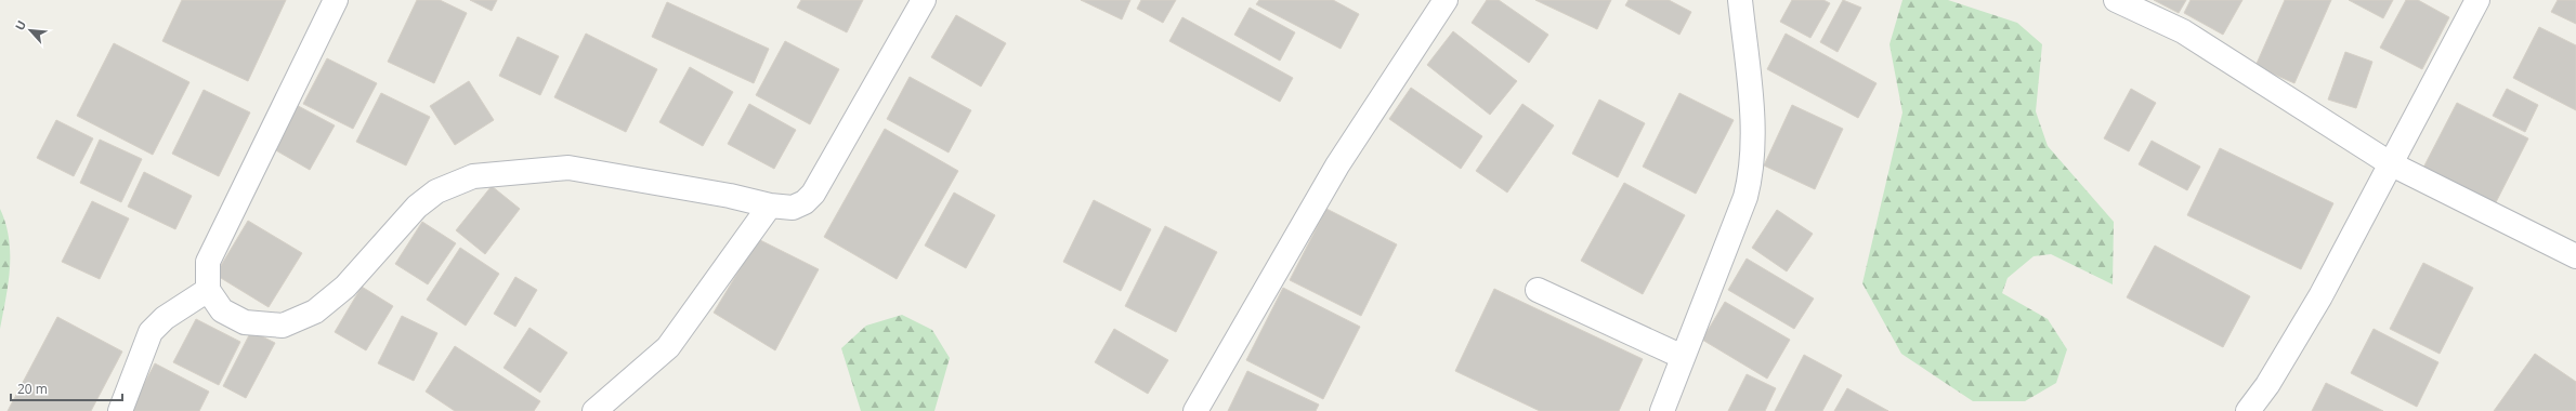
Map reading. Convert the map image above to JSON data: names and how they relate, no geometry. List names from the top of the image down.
{
  "scale_bar": "20 m",
  "north": "top left"
}
